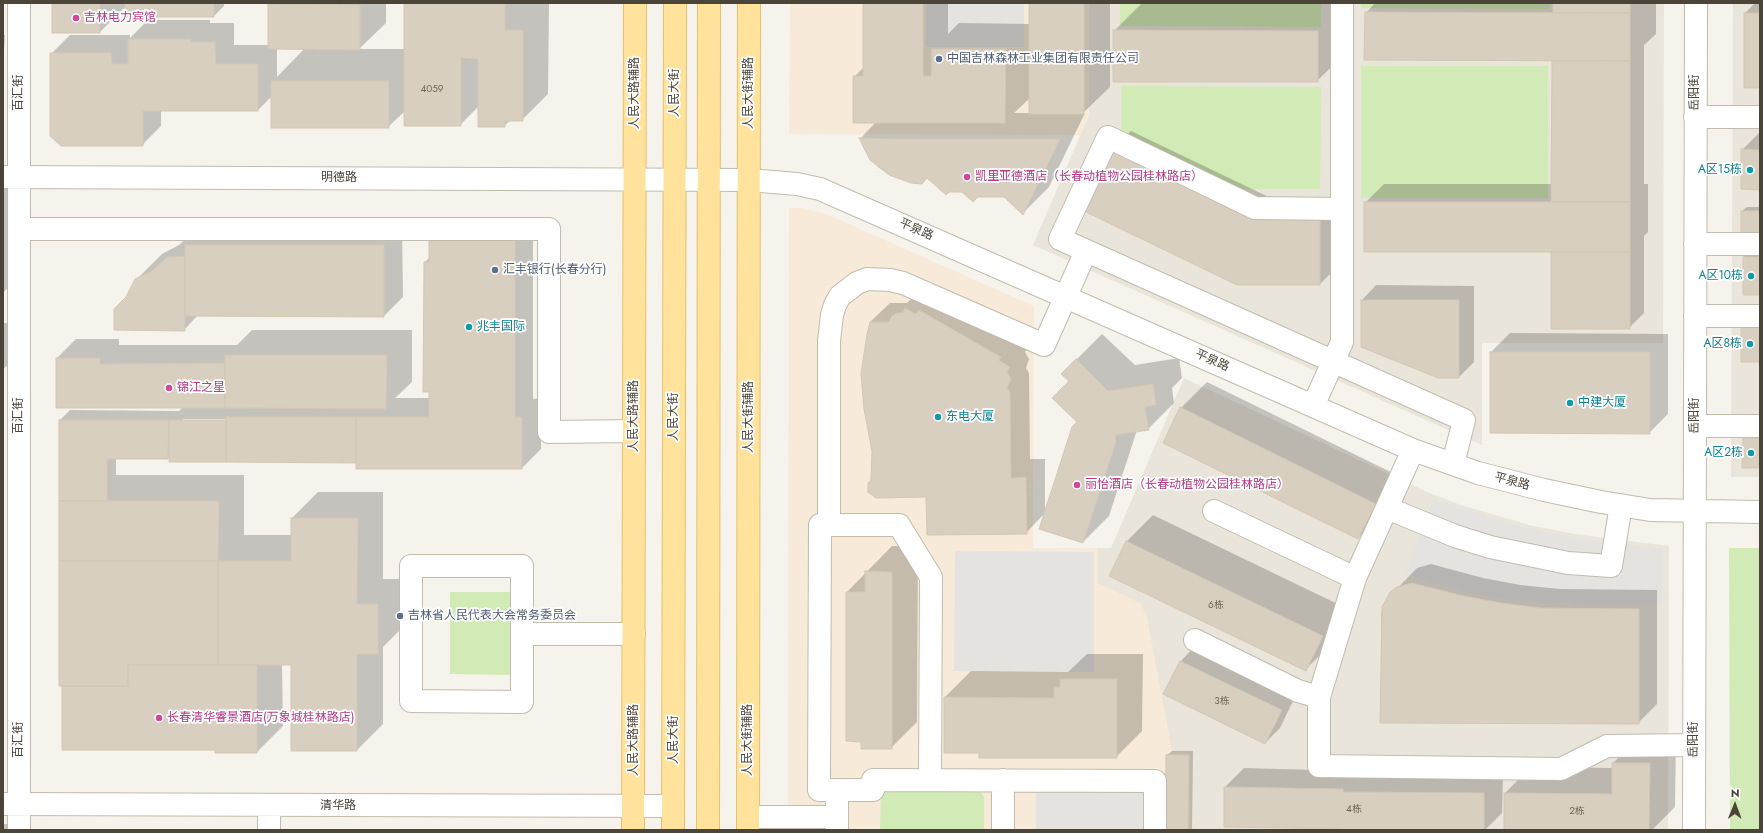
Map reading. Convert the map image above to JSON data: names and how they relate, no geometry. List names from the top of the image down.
{
  "streets": {
    "main road": ["人民大路辅路", "人民大街", "人民大街辅路"],
    "street": [
      "百汇街",
      "岳阳街",
      "明德路",
      "平泉路",
      "清华路"
    ]
  },
  "crossings": [
    ["百汇街", "明德路"],
    ["百汇街", "清华路"],
    ["人民大路辅路", "明德路"],
    ["人民大路辅路", "清华路"],
    ["人民大街", "明德路"],
    ["人民大街", "平泉路"],
    ["人民大街", "清华路"],
    ["人民大街辅路", "平泉路"],
    ["岳阳街", "平泉路"],
    ["明德路", "平泉路"]
  ],
  "places": [
    "吉林电力宾馆",
    "中国吉林森林工业集团有限责任公司",
    "A区15栋",
    "凯里亚德酒店（长春动植物公园桂林路店）",
    "汇丰银行(长春分行)",
    "A区10栋",
    "兆丰国际",
    "A区8栋",
    "锦江之星",
    "中建大厦",
    "东电大厦",
    "A区2栋",
    "丽怡酒店（长春动植物公园桂林路店）",
    "吉林省人民代表大会常务委员会",
    "长春清华睿景酒店(万象城桂林路店)"
  ],
  "house_numbers": [
    "4059",
    "6栋",
    "3栋",
    "4栋",
    "2栋"
  ],
  "north": "top"
}
